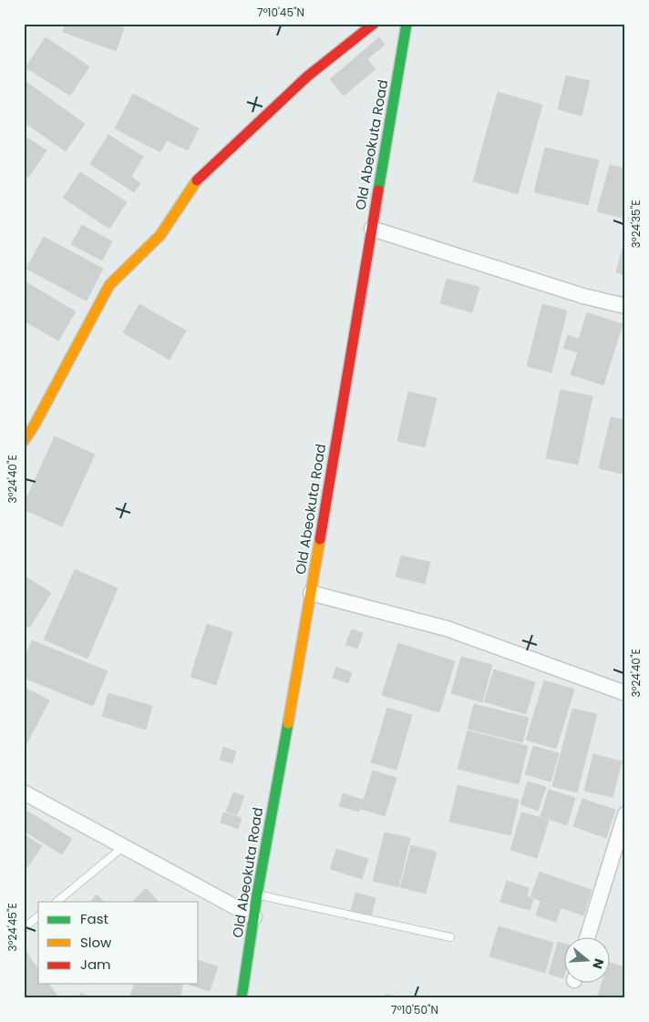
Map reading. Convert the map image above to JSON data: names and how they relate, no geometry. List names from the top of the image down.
{
  "streets": {
    "main road": ["Old Abeokuta Road"]
  },
  "legend": ["Fast", "Slow", "Jam"],
  "north": "right",
  "coordinates": [
    "7°10'45\"N",
    "3°24'35\"E",
    "3°24'40\"E",
    "3°24'45\"E",
    "7°10'50\"N"
  ]
}
